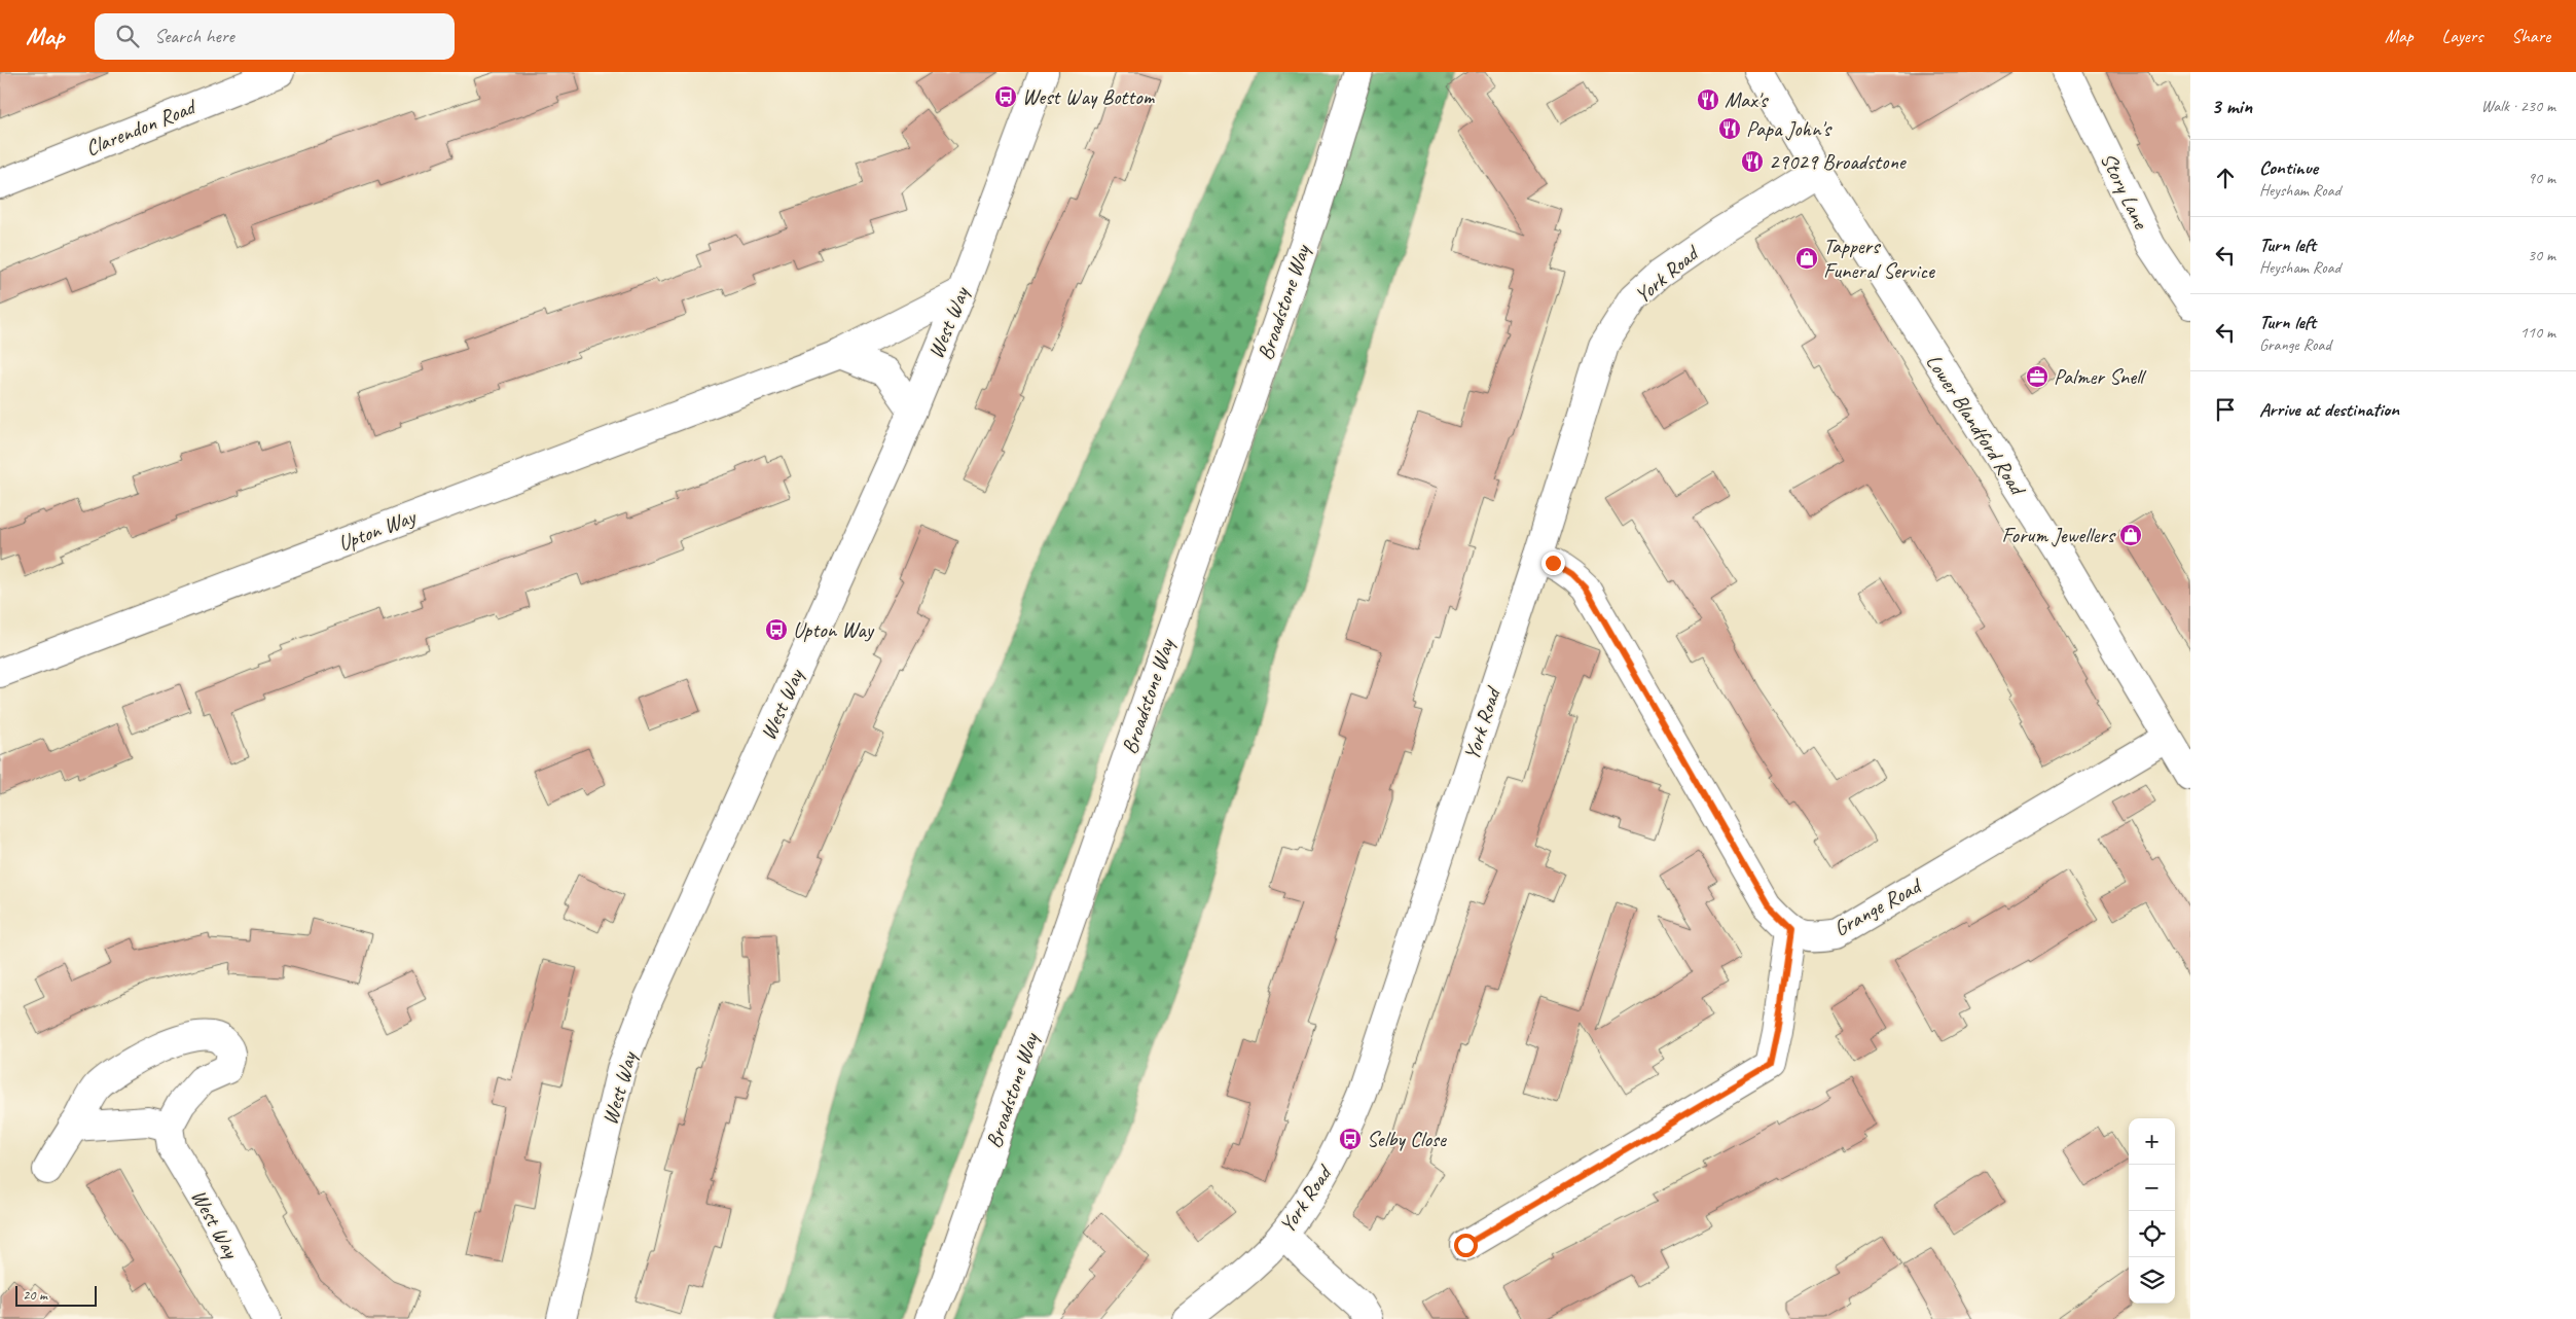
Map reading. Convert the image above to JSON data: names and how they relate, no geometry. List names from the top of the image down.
{
  "streets": {
    "street": [
      "Clarendon Road",
      "Story Lane",
      "York Road",
      "Broadstone Way",
      "West Way",
      "Lower Blandford Road",
      "Upton Way",
      "Grange Road"
    ]
  },
  "crossings": [
    ["York Road", "Lower Blandford Road"],
    ["York Road", "Grange Road"],
    ["West Way", "Upton Way"],
    ["Lower Blandford Road", "Grange Road"]
  ],
  "places": {
    "bus stop": ["West Way Bottom", "Upton Way", "Selby Close"],
    "restaurant": ["Max's", "Papa John's", "29029 Broadstone"],
    "shop": ["Tappers Funeral Service", "Forum Jewellers"],
    "office": ["Palmer Snell"]
  },
  "scale_bar": "20 m",
  "page": {
    "header": "Map",
    "search": "Search here",
    "nav": ["Map", "Layers", "Share"],
    "heading": ["3 min", "Walk · 230 m"],
    "list": [
      ["Continue", "Heysham Road", "90 m"],
      ["Turn left", "Heysham Road", "30 m"],
      ["Turn left", "Grange Road", "110 m"],
      "Arrive at destination"
    ],
    "map_buttons": ["+", "−"],
    "scale": "20 m"
  }
}
